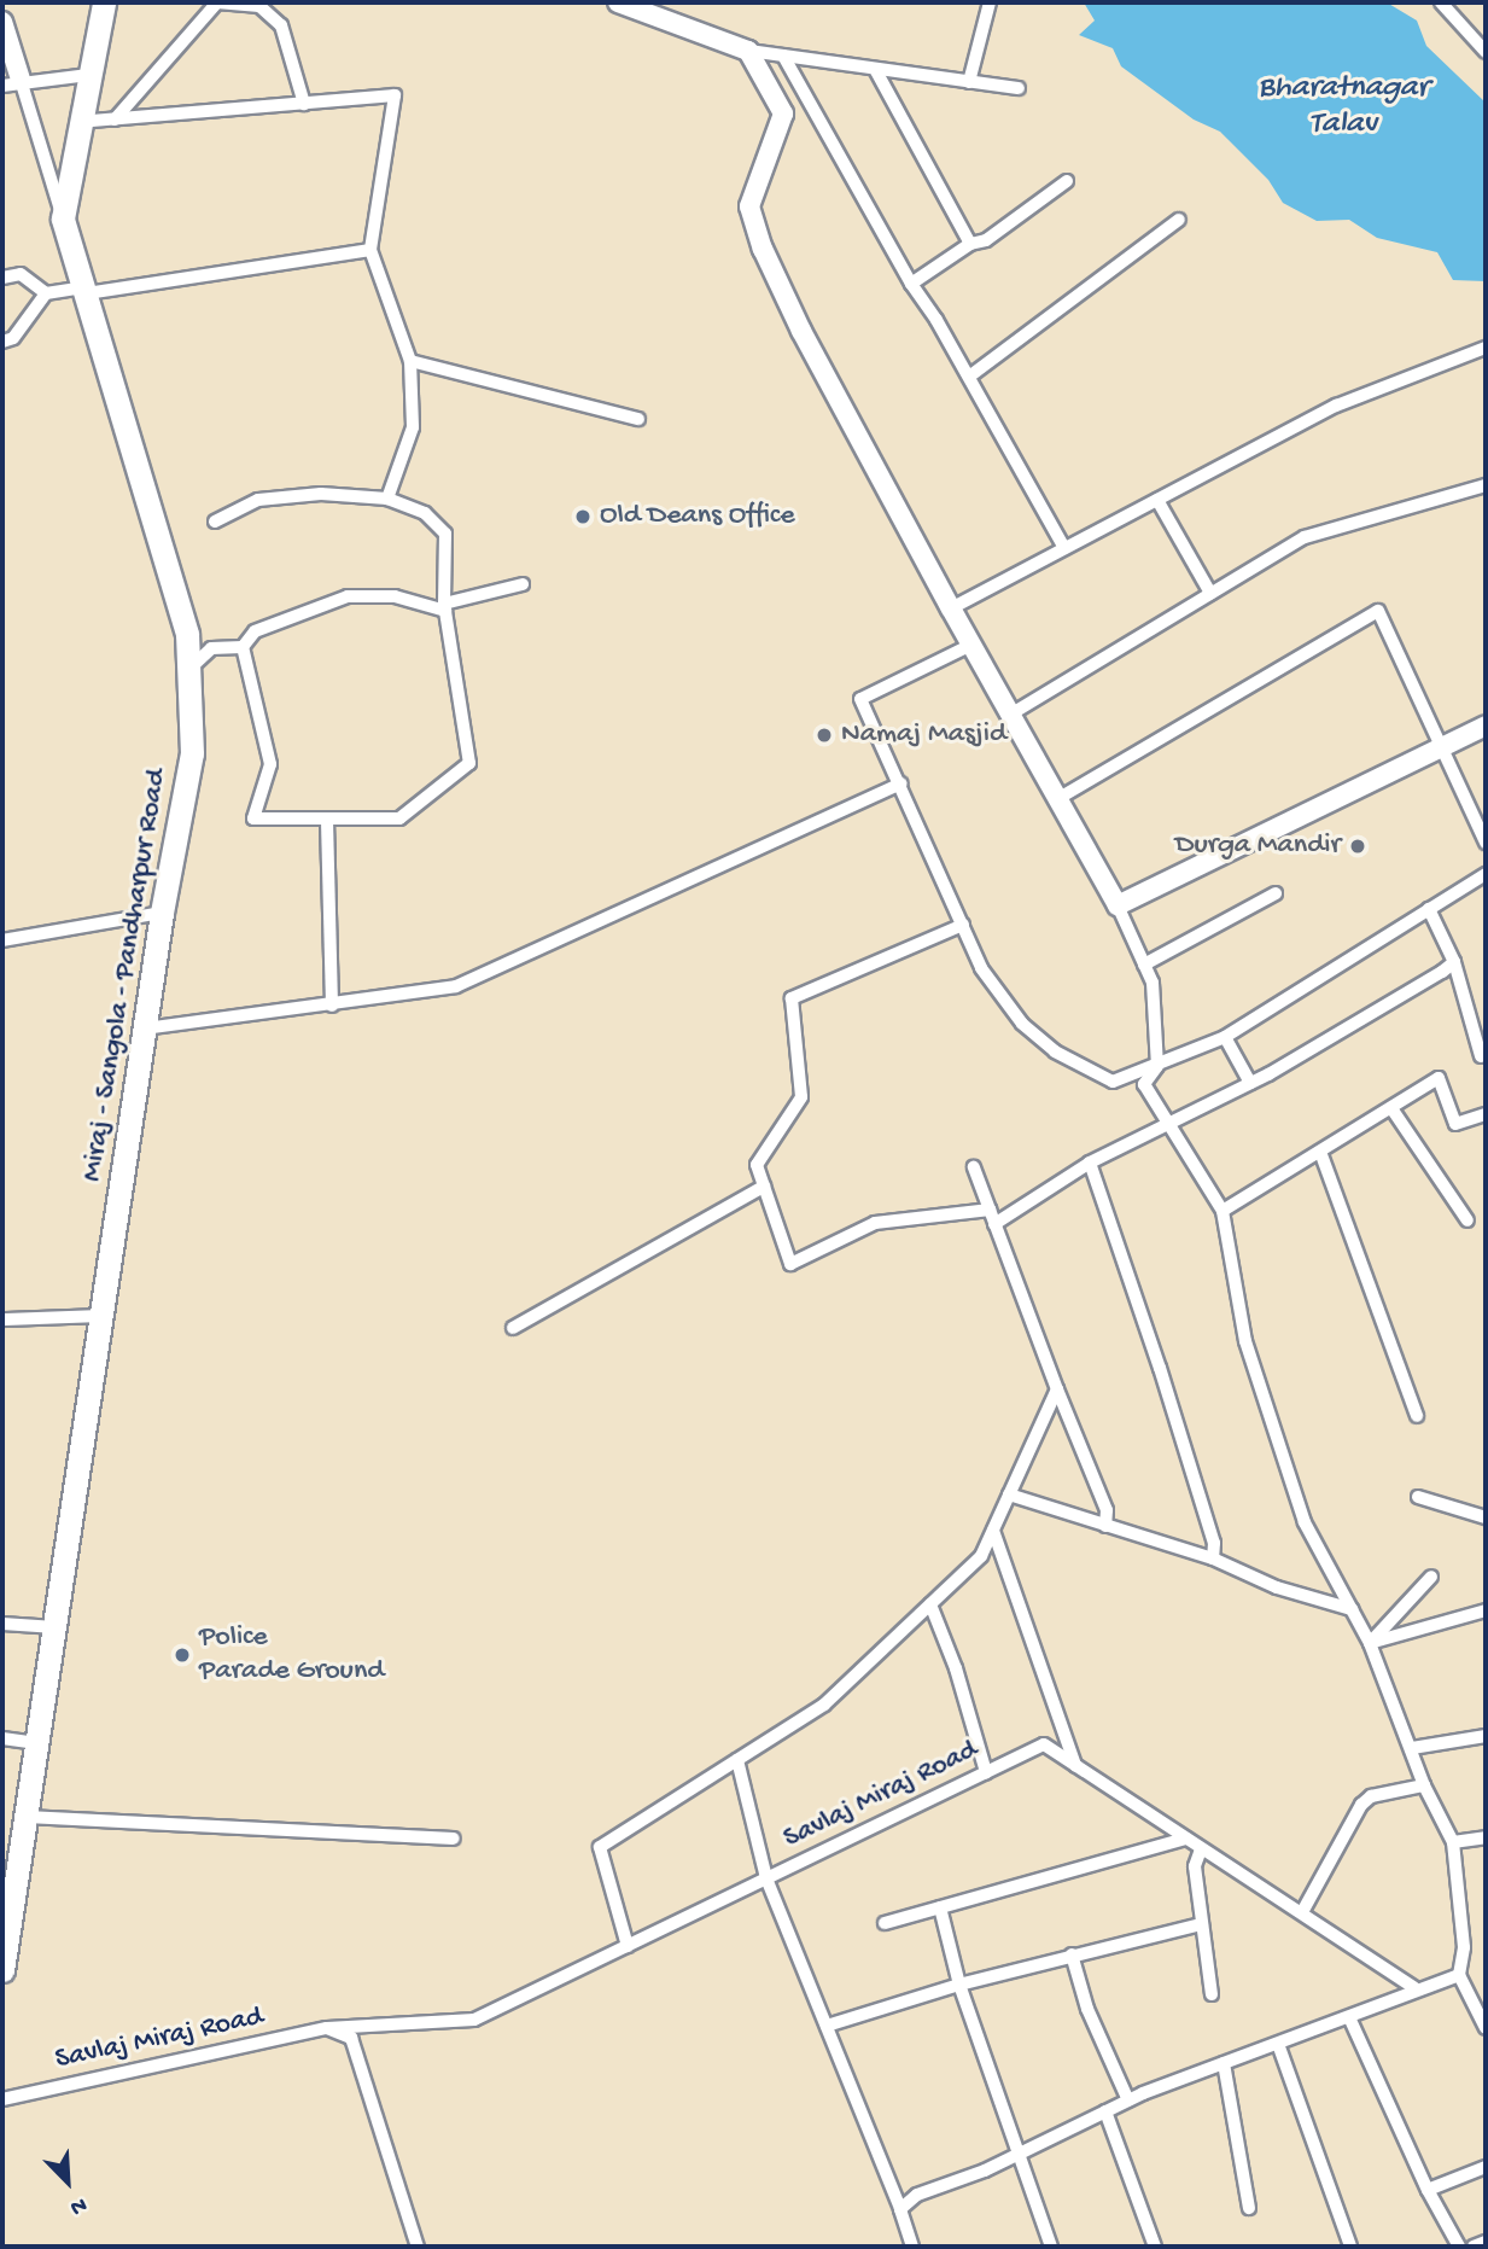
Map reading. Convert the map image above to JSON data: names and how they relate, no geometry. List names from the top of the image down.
{
  "streets": {
    "highway": ["Miraj - Sangola - Pandharpur Road"],
    "street": ["Savlaj Miraj Road"]
  },
  "water": ["Bharatnagar Talav"],
  "places": [
    "Old Deans Office",
    "Namaj Masjid",
    "Durga Mandir",
    "Police Parade Ground"
  ],
  "north": "bottom right"
}
